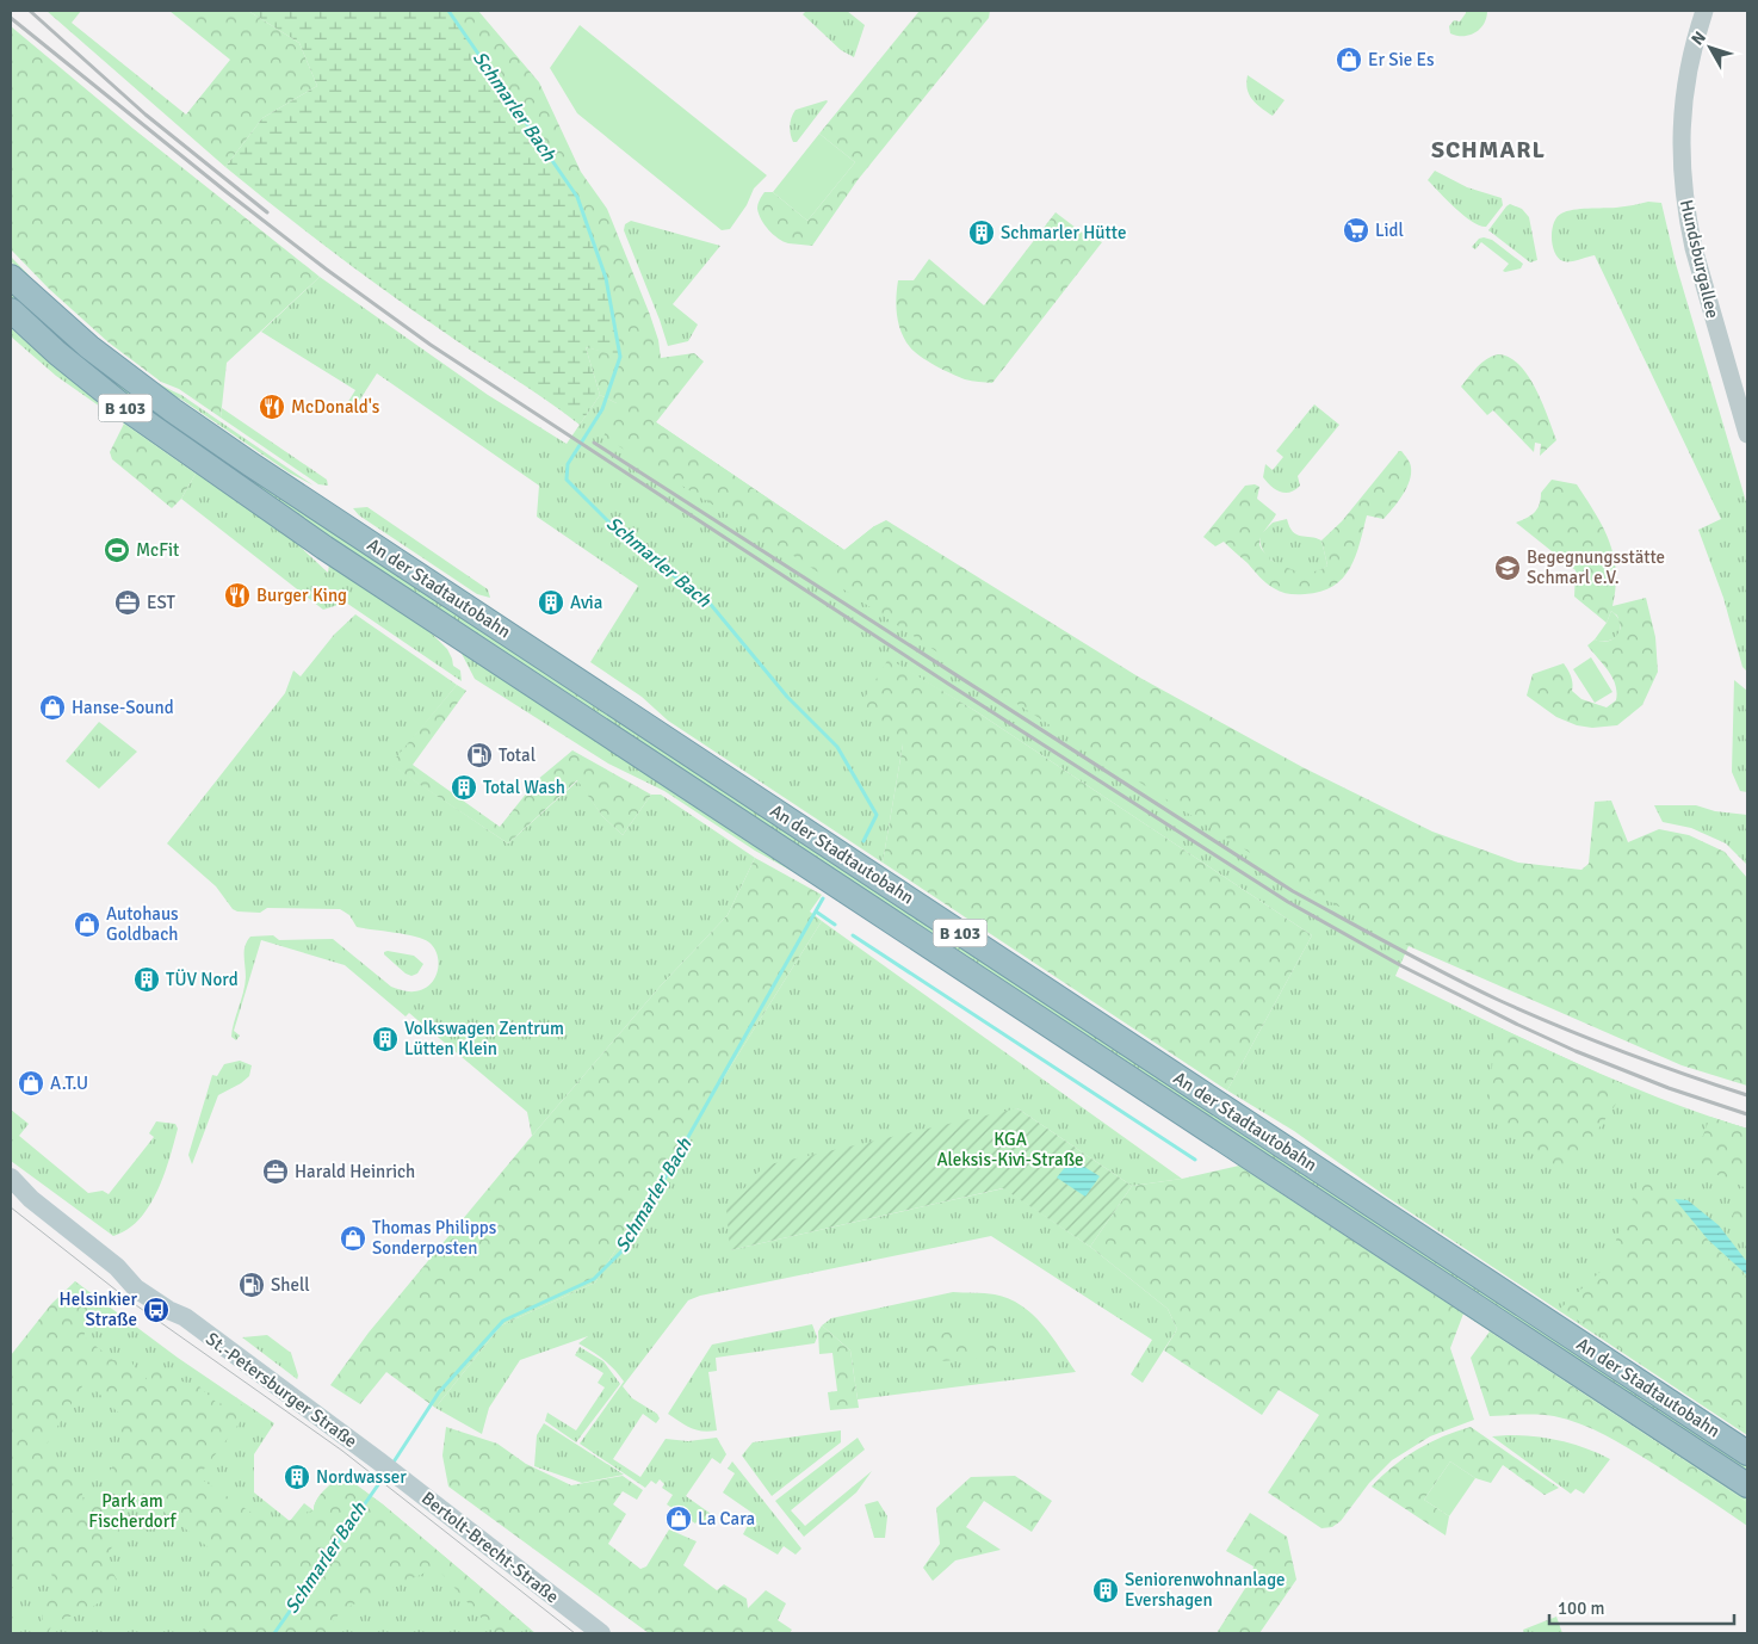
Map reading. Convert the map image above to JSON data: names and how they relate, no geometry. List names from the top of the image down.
{
  "streets": {
    "highway": ["B 103", "An der Stadtautobahn"],
    "main road": ["St.-Petersburger Straße", "Bertolt-Brecht-Straße"],
    "street": ["Hundsburgallee"]
  },
  "crossings": [
    ["St.-Petersburger Straße", "Bertolt-Brecht-Straße"]
  ],
  "districts": ["SCHMARL"],
  "water": ["Schmarler Bach"],
  "parks": ["KGA Aleksis-Kivi-Straße", "Park am Fischerdorf"],
  "places": {
    "shop": [
      "Er Sie Es",
      "Hanse-Sound",
      "Autohaus Goldbach",
      "A.T.U",
      "Thomas Philipps Sonderposten",
      "La Cara"
    ],
    "supermarket": ["Lidl"],
    "building": [
      "Schmarler Hütte",
      "Avia",
      "Total Wash",
      "TÜV Nord",
      "Volkswagen Zentrum Lütten Klein",
      "Nordwasser",
      "Seniorenwohnanlage Evershagen"
    ],
    "restaurant": ["McDonald's", "Burger King"],
    "sports": ["McFit"],
    "school or university": ["Begegnungsstätte Schmarl e.V."],
    "office": ["EST", "Harald Heinrich"],
    "fuel station": ["Total", "Shell"],
    "bus stop": ["Helsinkier Straße"]
  },
  "scale_bar": "100 m",
  "north": "top left"
}
